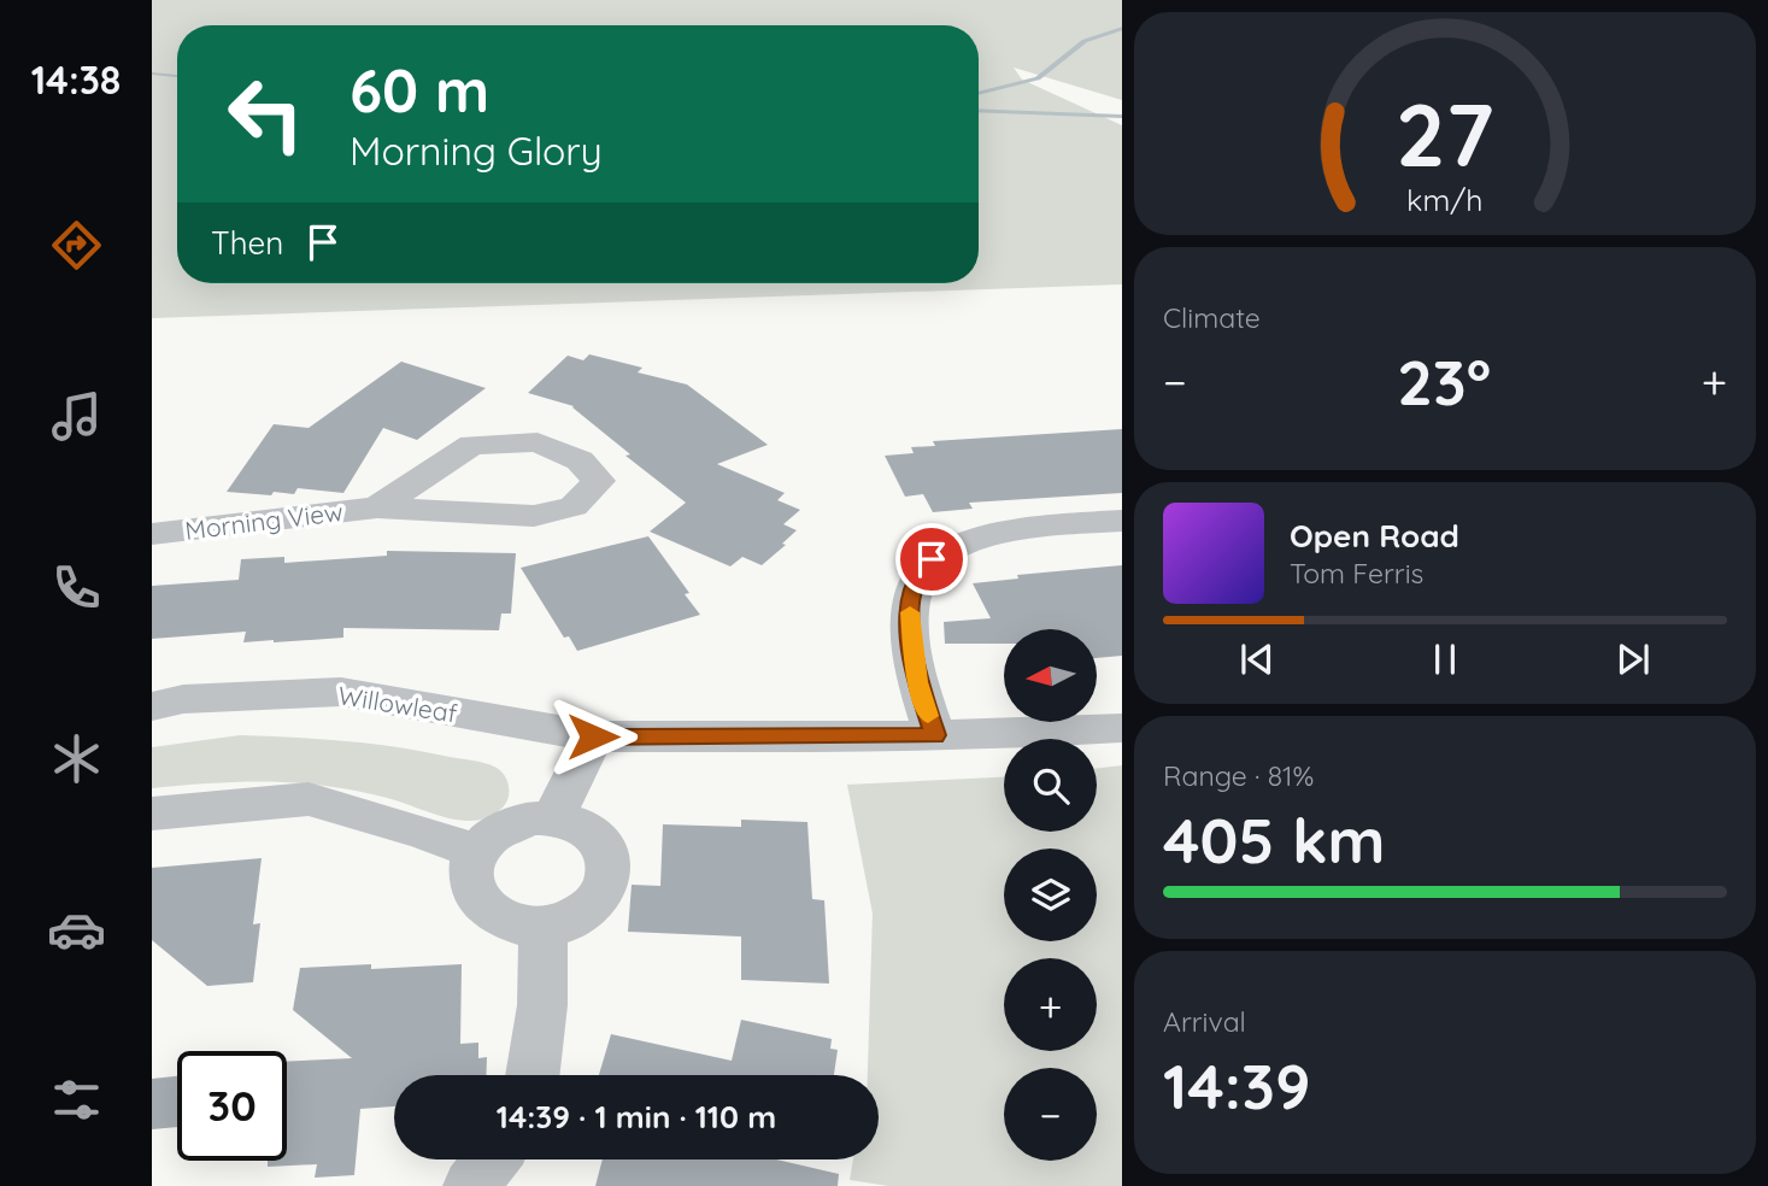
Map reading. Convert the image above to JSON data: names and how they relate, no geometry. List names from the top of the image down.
{
  "streets": {
    "street": ["Morning View", "Willowleaf"]
  },
  "north": "left",
  "page": {
    "tabs": "14:38",
    "turn": ["60 m", "Morning Glory"],
    "then": "Then",
    "tile": [
      "Climate",
      ["Range · 81%", "405 km"],
      ["Arrival", "14:39"]
    ],
    "heat": ["−", "23°", "+"],
    "song": ["Open Road", "Tom Ferris"],
    "map_buttons": ["+", "−"],
    "limit": "30",
    "trip": "14:39 · 1 min · 110 m",
    "gauge": ["27", "km/h"]
  }
}
